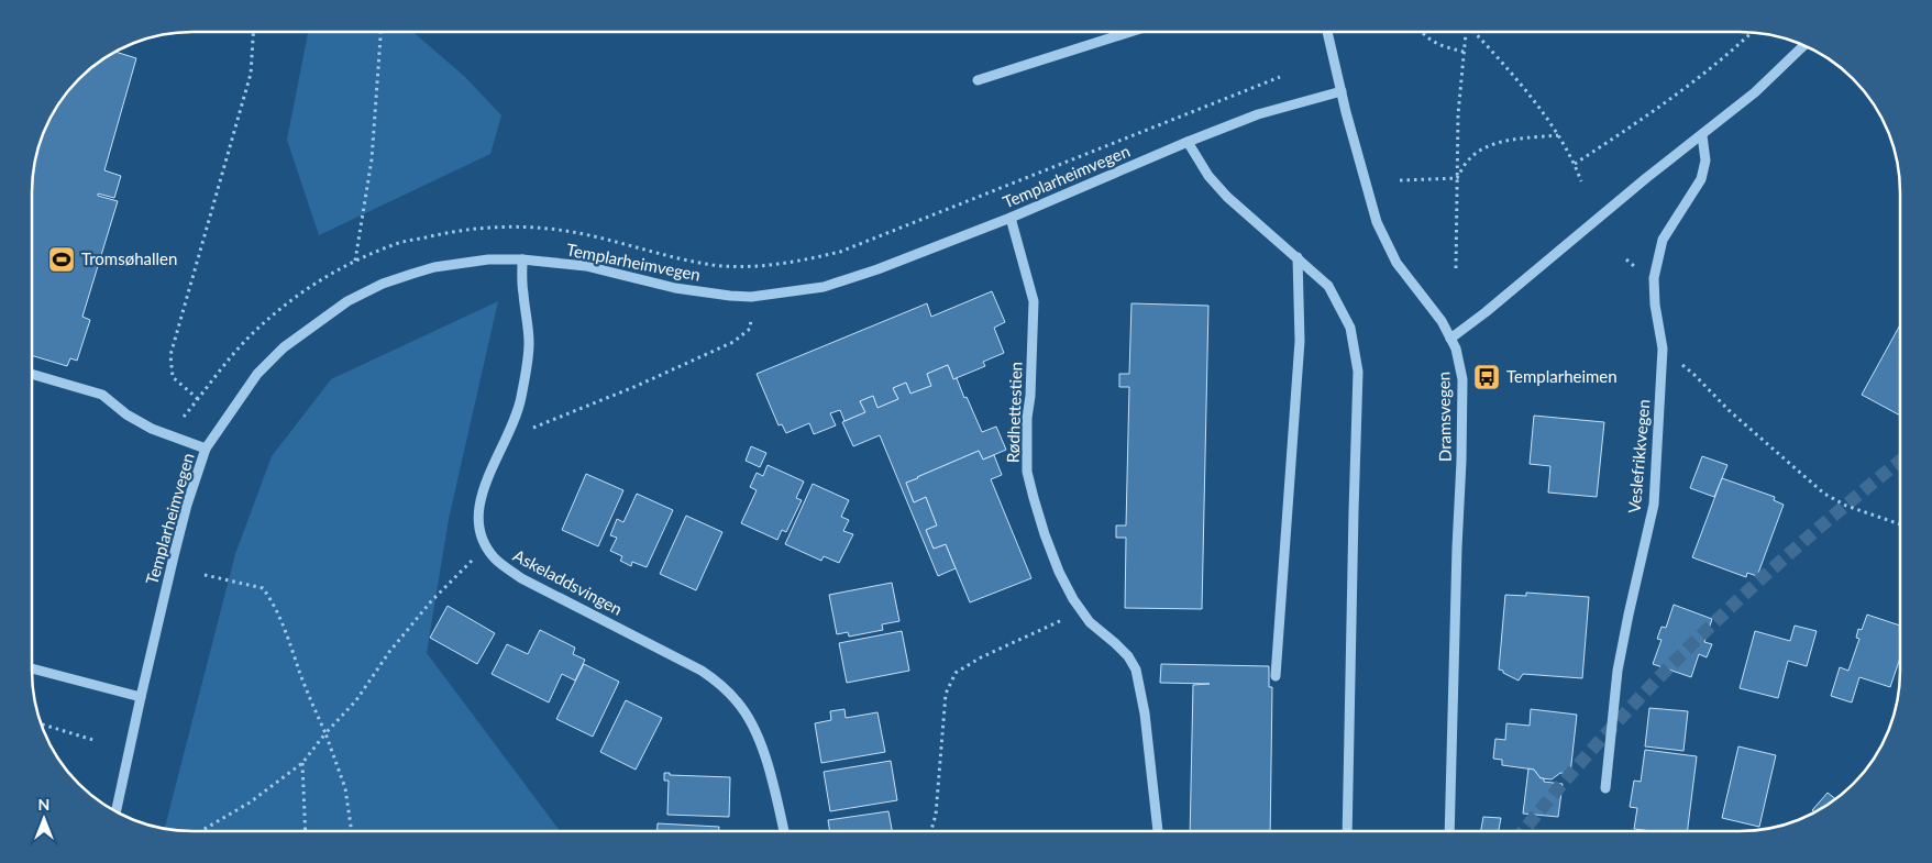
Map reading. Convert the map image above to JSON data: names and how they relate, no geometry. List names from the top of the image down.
{
  "streets": {
    "street": [
      "Templarheimvegen",
      "Rødhettestien",
      "Dramsvegen",
      "Veslefrikkvegen",
      "Askeladdsvingen"
    ]
  },
  "crossings": [
    ["Templarheimvegen", "Rødhettestien"],
    ["Templarheimvegen", "Dramsvegen"],
    ["Templarheimvegen", "Askeladdsvingen"]
  ],
  "places": {
    "sports": ["Tromsøhallen"],
    "bus stop": ["Templarheimen"]
  },
  "north": "top"
}
